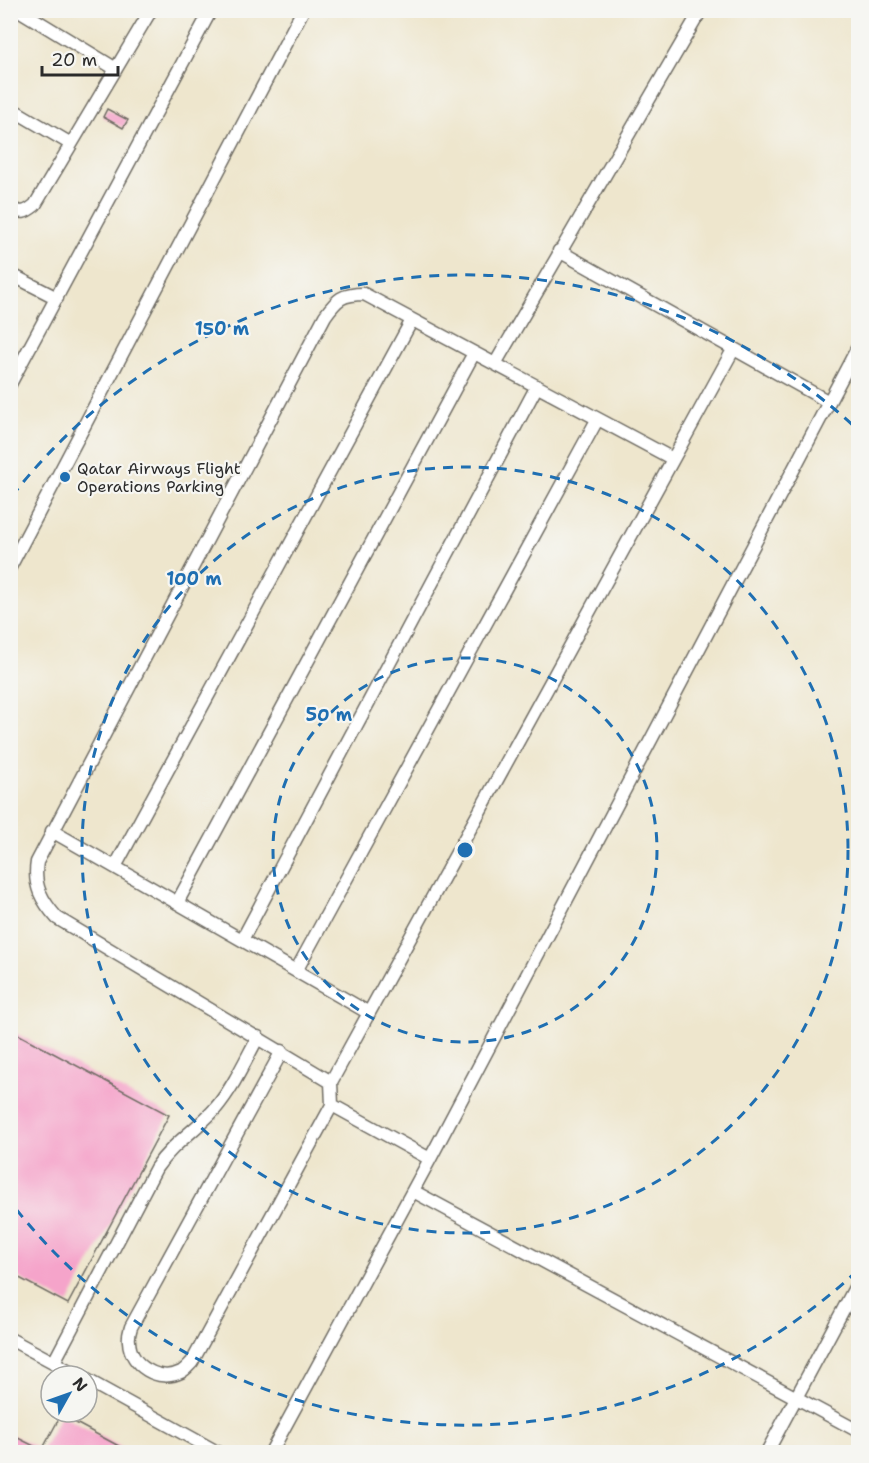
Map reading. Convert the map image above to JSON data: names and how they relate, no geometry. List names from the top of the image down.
{
  "places": ["Qatar Airways Flight Operations Parking"],
  "scale_bar": "20 m",
  "north": "top right",
  "rings": ["150 m", "100 m", "50 m"]
}
